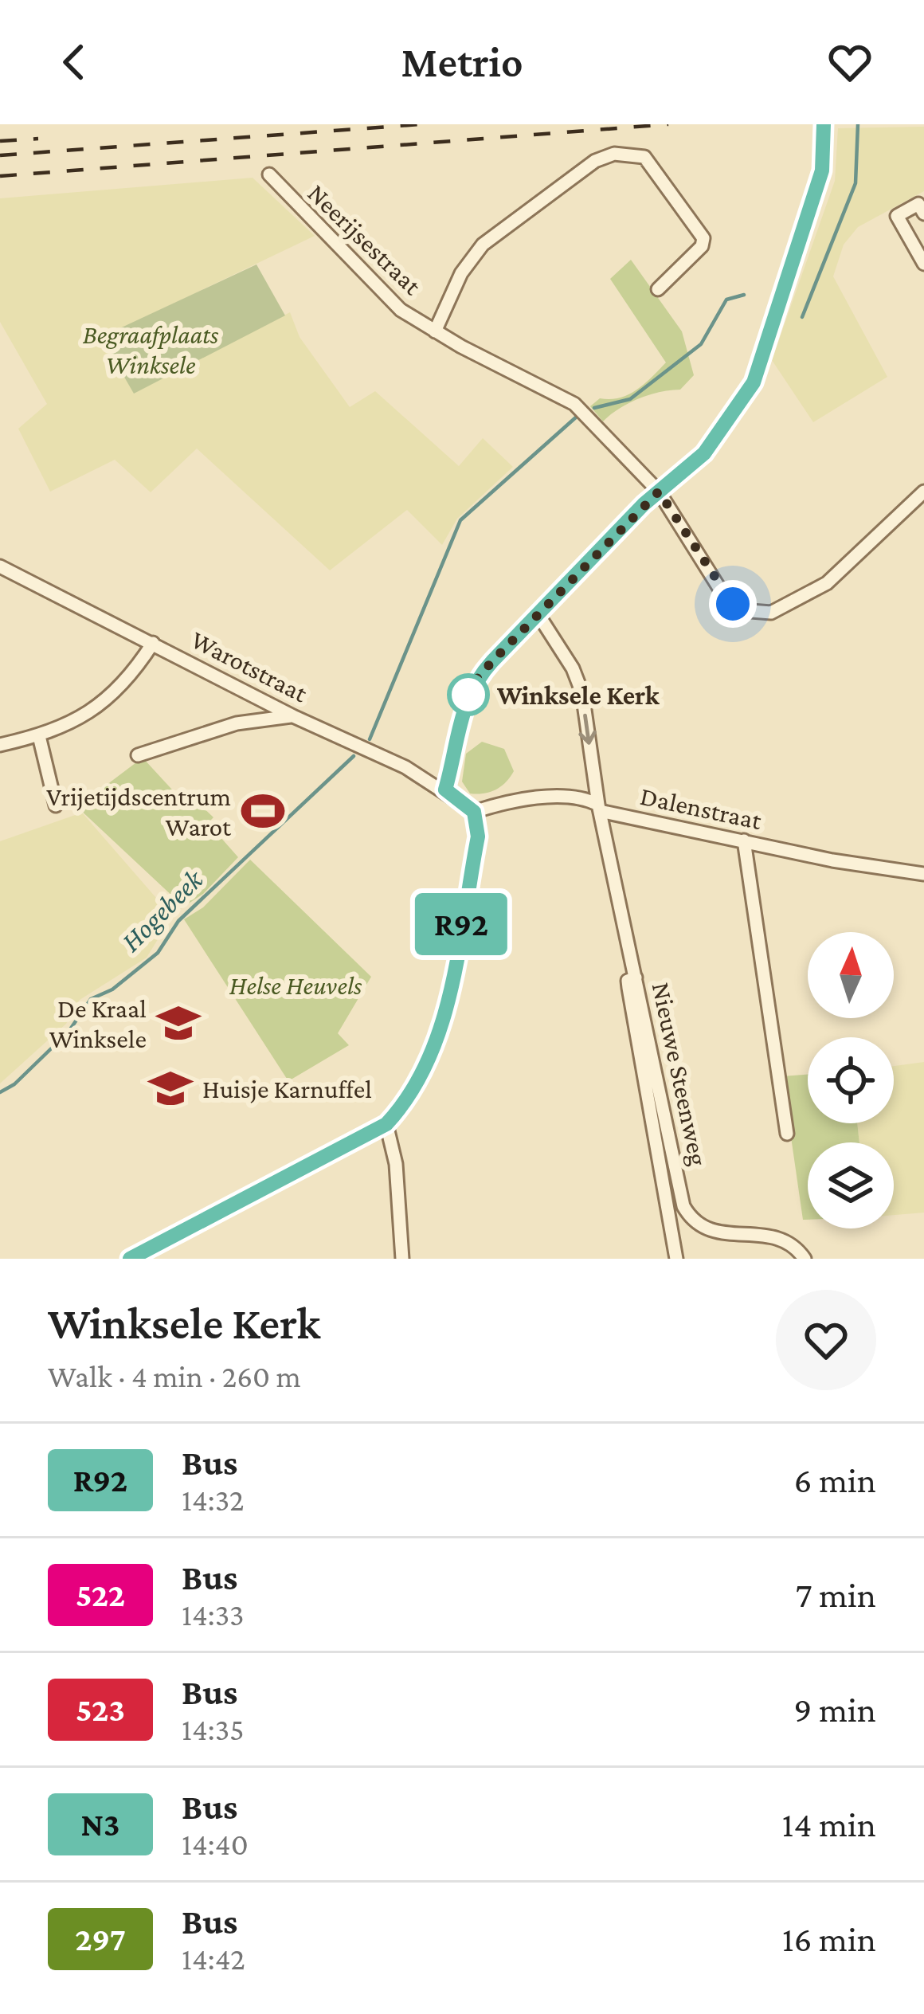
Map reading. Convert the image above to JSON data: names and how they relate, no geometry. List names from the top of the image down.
{
  "streets": {
    "street": [
      "Neerijsestraat",
      "Warotstraat",
      "Dalenstraat",
      "Nieuwe Steenweg"
    ]
  },
  "crossings": [
    ["Warotstraat", "Dalenstraat"],
    ["Dalenstraat", "Nieuwe Steenweg"]
  ],
  "water": ["Hogebeek"],
  "parks": ["Begraafplaats Winksele", "Helse Heuvels"],
  "places": {
    "other": ["Winksele Kerk"],
    "sports": ["Vrijetijdscentrum Warot"],
    "school or university": ["De Kraal Winksele", "Huisje Karnuffel"]
  },
  "lines": ["bus line R92"],
  "north": "top",
  "page": {
    "header": "Metrio",
    "on_map": "R92",
    "heading": ["Winksele Kerk", "Walk · 4 min · 260 m"],
    "list": [
      {
        "mark": "R92",
        "name": "Bus",
        "note": "14:32",
        "value": "6 min"
      },
      {
        "mark": "522",
        "name": "Bus",
        "note": "14:33",
        "value": "7 min"
      },
      {
        "mark": "523",
        "name": "Bus",
        "note": "14:35",
        "value": "9 min"
      },
      {
        "mark": "N3",
        "name": "Bus",
        "note": "14:40",
        "value": "14 min"
      },
      {
        "mark": "297",
        "name": "Bus",
        "note": "14:42",
        "value": "16 min"
      }
    ]
  }
}
